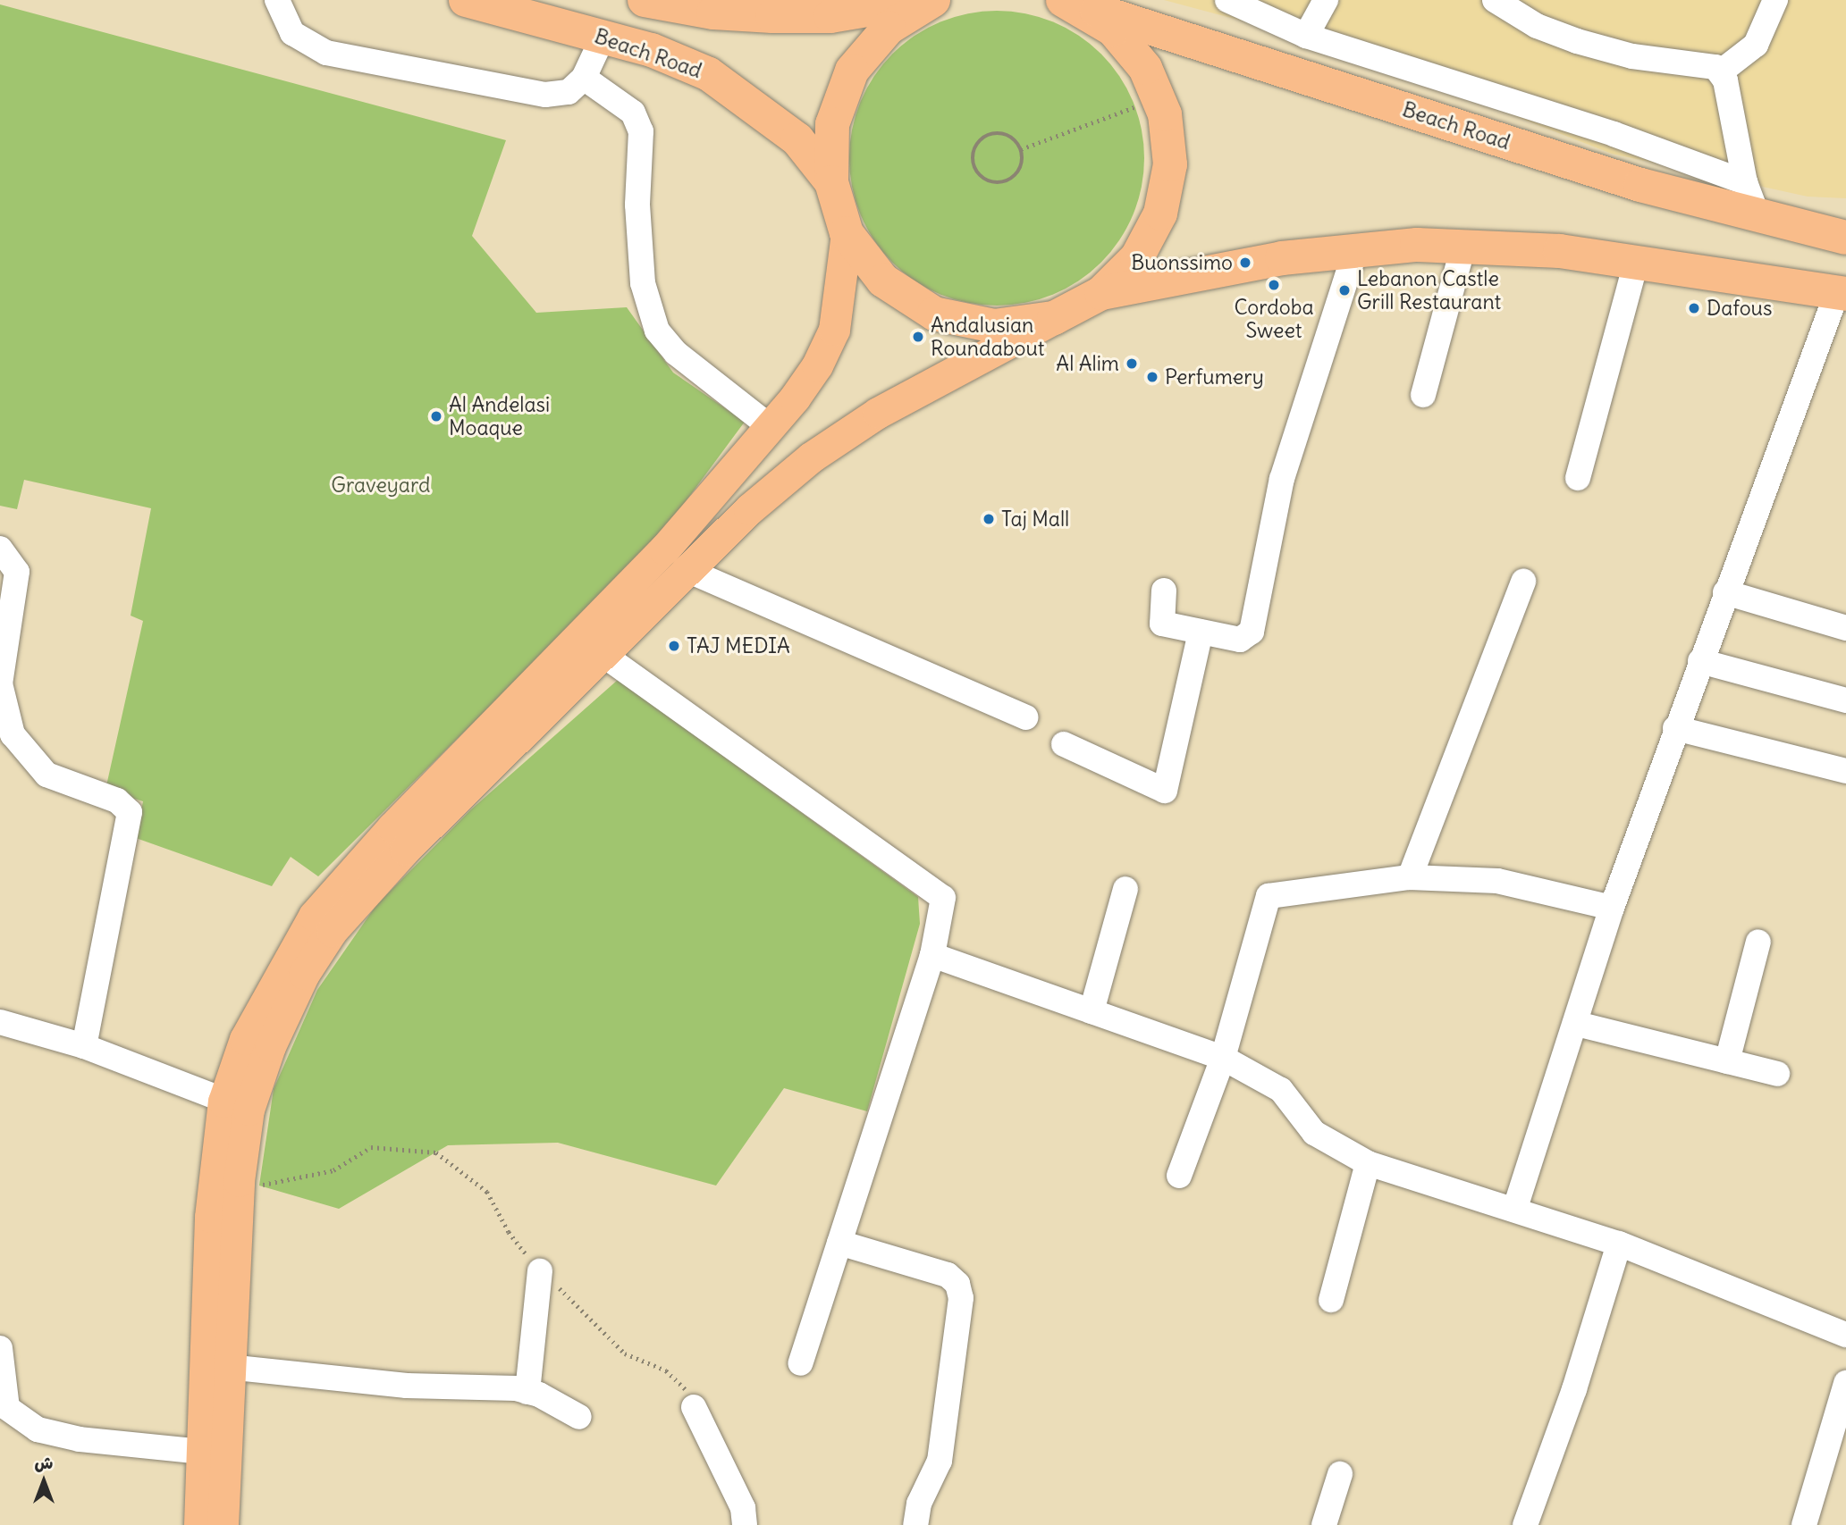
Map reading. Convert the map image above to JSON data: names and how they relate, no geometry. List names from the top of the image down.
{
  "streets": {
    "highway": ["Beach Road"]
  },
  "parks": ["Graveyard"],
  "places": [
    "Buonssimo",
    "Cordoba Sweet",
    "Lebanon Castle Grill Restaurant",
    "Dafous",
    "Andalusian Roundabout",
    "Al Alim",
    "Perfumery",
    "Al Andelasi Moaque",
    "Taj Mall",
    "TAJ MEDIA"
  ],
  "north": "top"
}
